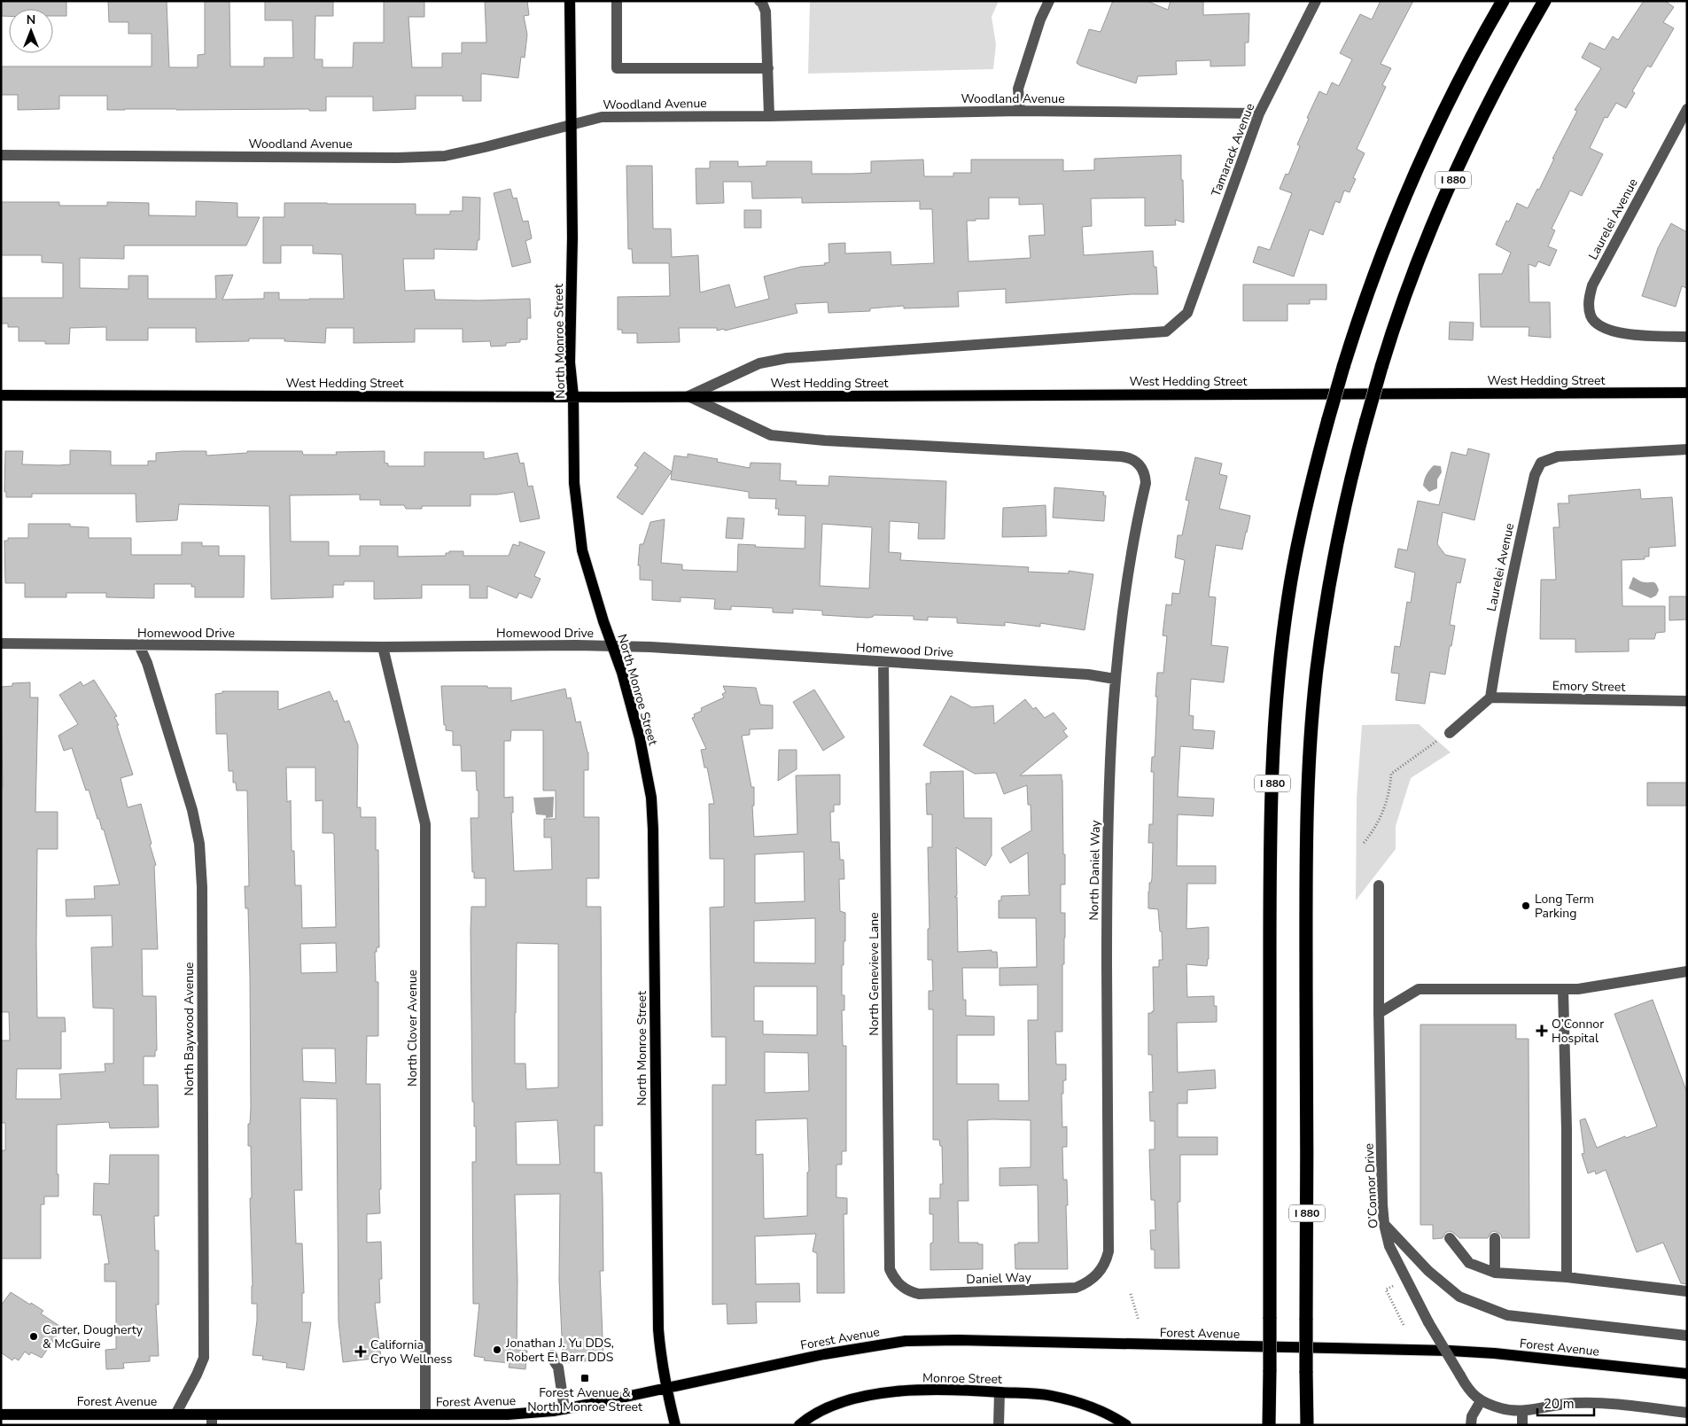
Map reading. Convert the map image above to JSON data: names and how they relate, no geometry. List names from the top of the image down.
{
  "streets": {
    "highway": ["I 880"],
    "main road": [
      "North Monroe Street",
      "West Hedding Street",
      "Forest Avenue",
      "Monroe Street"
    ],
    "street": [
      "Woodland Avenue",
      "Tamarack Avenue",
      "Laurelei Avenue",
      "Homewood Drive",
      "Emory Street",
      "North Daniel Way",
      "North Genevieve Lane",
      "North Clover Avenue",
      "North Baywood Avenue",
      "O’Connor Drive",
      "Daniel Way"
    ]
  },
  "crossings": [
    ["Woodland Avenue", "Tamarack Avenue"],
    ["Woodland Avenue", "North Monroe Street"],
    ["Tamarack Avenue", "West Hedding Street"],
    ["Laurelei Avenue", "Emory Street"],
    ["North Monroe Street", "West Hedding Street"],
    ["North Monroe Street", "Homewood Drive"],
    ["North Monroe Street", "Forest Avenue"],
    ["West Hedding Street", "North Daniel Way"],
    ["Homewood Drive", "North Daniel Way"],
    ["Homewood Drive", "North Genevieve Lane"],
    ["Homewood Drive", "North Clover Avenue"],
    ["Homewood Drive", "North Baywood Avenue"],
    ["North Daniel Way", "Daniel Way"],
    ["North Genevieve Lane", "Daniel Way"],
    ["North Clover Avenue", "Forest Avenue"],
    ["North Baywood Avenue", "Forest Avenue"]
  ],
  "places": {
    "other": ["Long Term Parking", "Carter, Dougherty & McGuire", "Jonathan J. Yu DDS, Robert E. Barr DDS"],
    "health": ["O’Connor Hospital", "California Cryo Wellness"],
    "transit": ["Forest Avenue & North Monroe Street"]
  },
  "scale_bar": "20 m",
  "north": "top"
}
